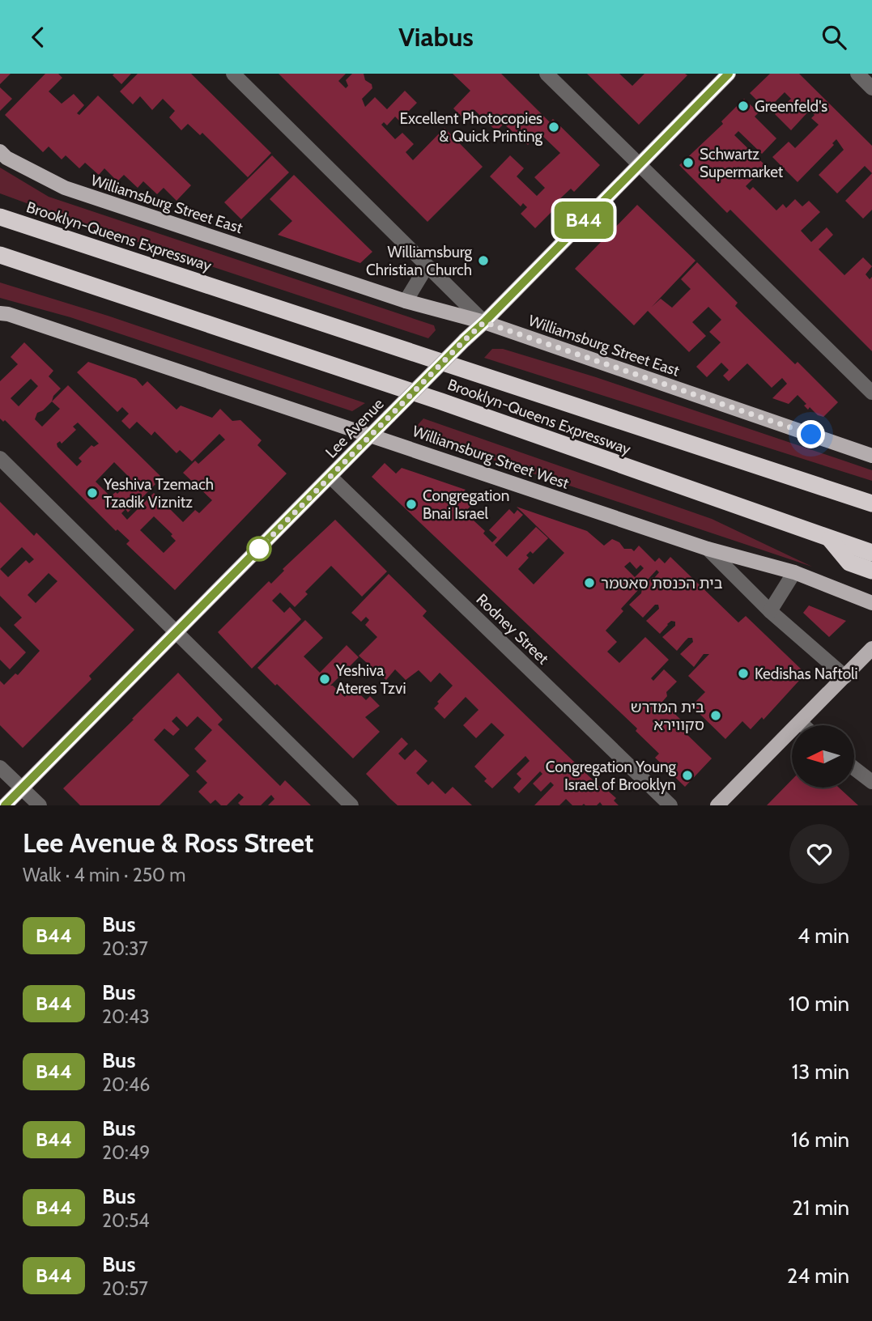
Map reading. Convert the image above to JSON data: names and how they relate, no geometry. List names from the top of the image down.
{
  "streets": {
    "highway": ["Brooklyn-Queens Expressway"],
    "main road": ["Williamsburg Street East", "Lee Avenue", "Williamsburg Street West"],
    "street": ["Rodney Street"]
  },
  "crossings": [
    ["Williamsburg Street East", "Lee Avenue"],
    ["Lee Avenue", "Williamsburg Street West"],
    ["Lee Avenue", "Rodney Street"]
  ],
  "places": [
    "Greenfeld's",
    "Excellent Photocopies & Quick Printing",
    "Schwartz Supermarket",
    "Williamsburg Christian Church",
    "Yeshiva Tzemach Tzadik Viznitz",
    "Congregation Bnai Israel",
    "בית הכנסת סאטמר",
    "Kedishas Naftoli",
    "Yeshiva Ateres Tzvi",
    "בית המדרש סקווירא",
    "Congregation Young Israel of Brooklyn"
  ],
  "lines": ["bus line B44"],
  "north": "left",
  "page": {
    "header": "Viabus",
    "on_map": "B44",
    "heading": ["Lee Avenue & Ross Street", "Walk · 4 min · 250 m"],
    "list": [
      {
        "mark": "B44",
        "name": "Bus",
        "note": "20:37",
        "value": "4 min"
      },
      {
        "mark": "B44",
        "name": "Bus",
        "note": "20:43",
        "value": "10 min"
      },
      {
        "mark": "B44",
        "name": "Bus",
        "note": "20:46",
        "value": "13 min"
      },
      {
        "mark": "B44",
        "name": "Bus",
        "note": "20:49",
        "value": "16 min"
      },
      {
        "mark": "B44",
        "name": "Bus",
        "note": "20:54",
        "value": "21 min"
      },
      {
        "mark": "B44",
        "name": "Bus",
        "note": "20:57",
        "value": "24 min"
      }
    ]
  }
}
